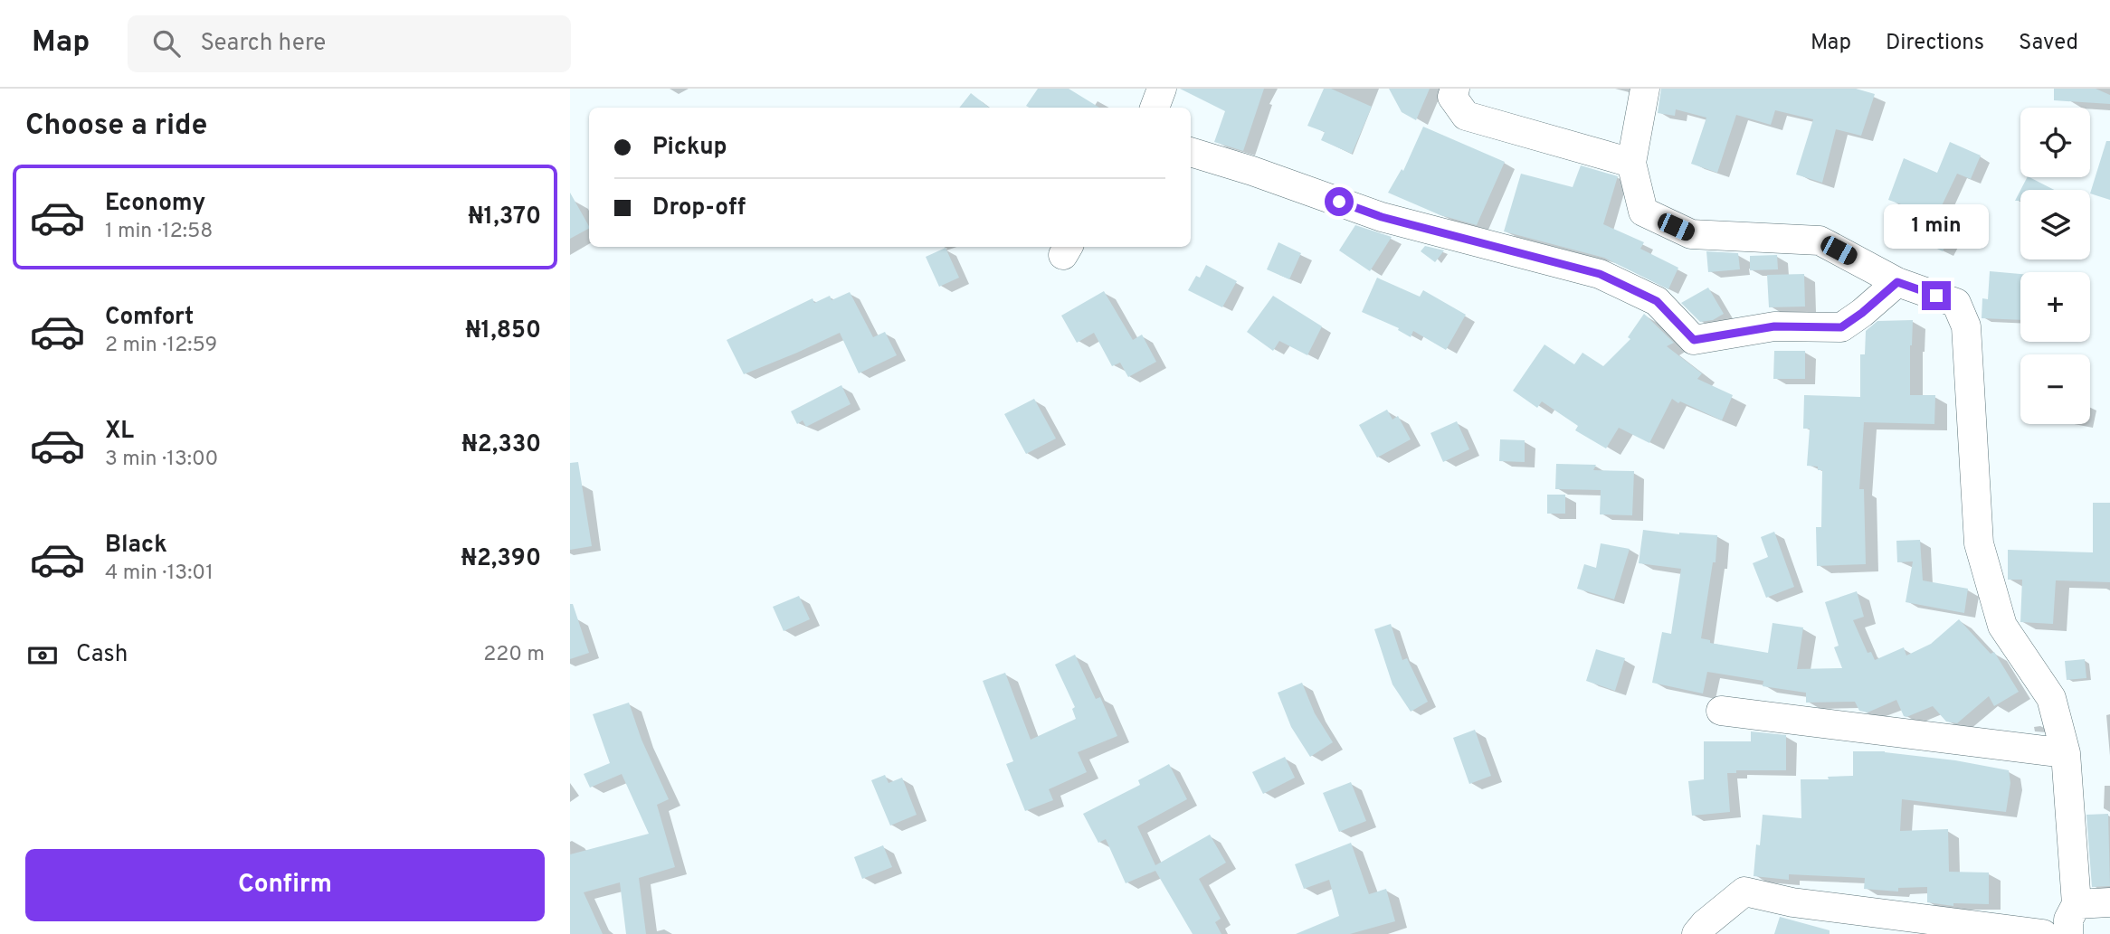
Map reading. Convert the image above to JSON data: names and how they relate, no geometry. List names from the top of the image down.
{
  "page": {
    "header": "Map",
    "search": "Search here",
    "nav": ["Map", "Directions", "Saved"],
    "heading": "Choose a ride",
    "map_buttons": ["+", "−"],
    "banner": ["Pickup", "Drop-off"],
    "list": [
      {
        "name": "Economy",
        "note": "1 min · 12:58",
        "value": "₦1,370"
      },
      {
        "name": "Comfort",
        "note": "2 min · 12:59",
        "value": "₦1,850"
      },
      {
        "name": "XL",
        "note": "3 min · 13:00",
        "value": "₦2,330"
      },
      {
        "name": "Black",
        "note": "4 min · 13:01",
        "value": "₦2,390"
      }
    ],
    "bubble": "1 min",
    "pay": ["Cash", "220 m"],
    "buttons": "Confirm"
  }
}
